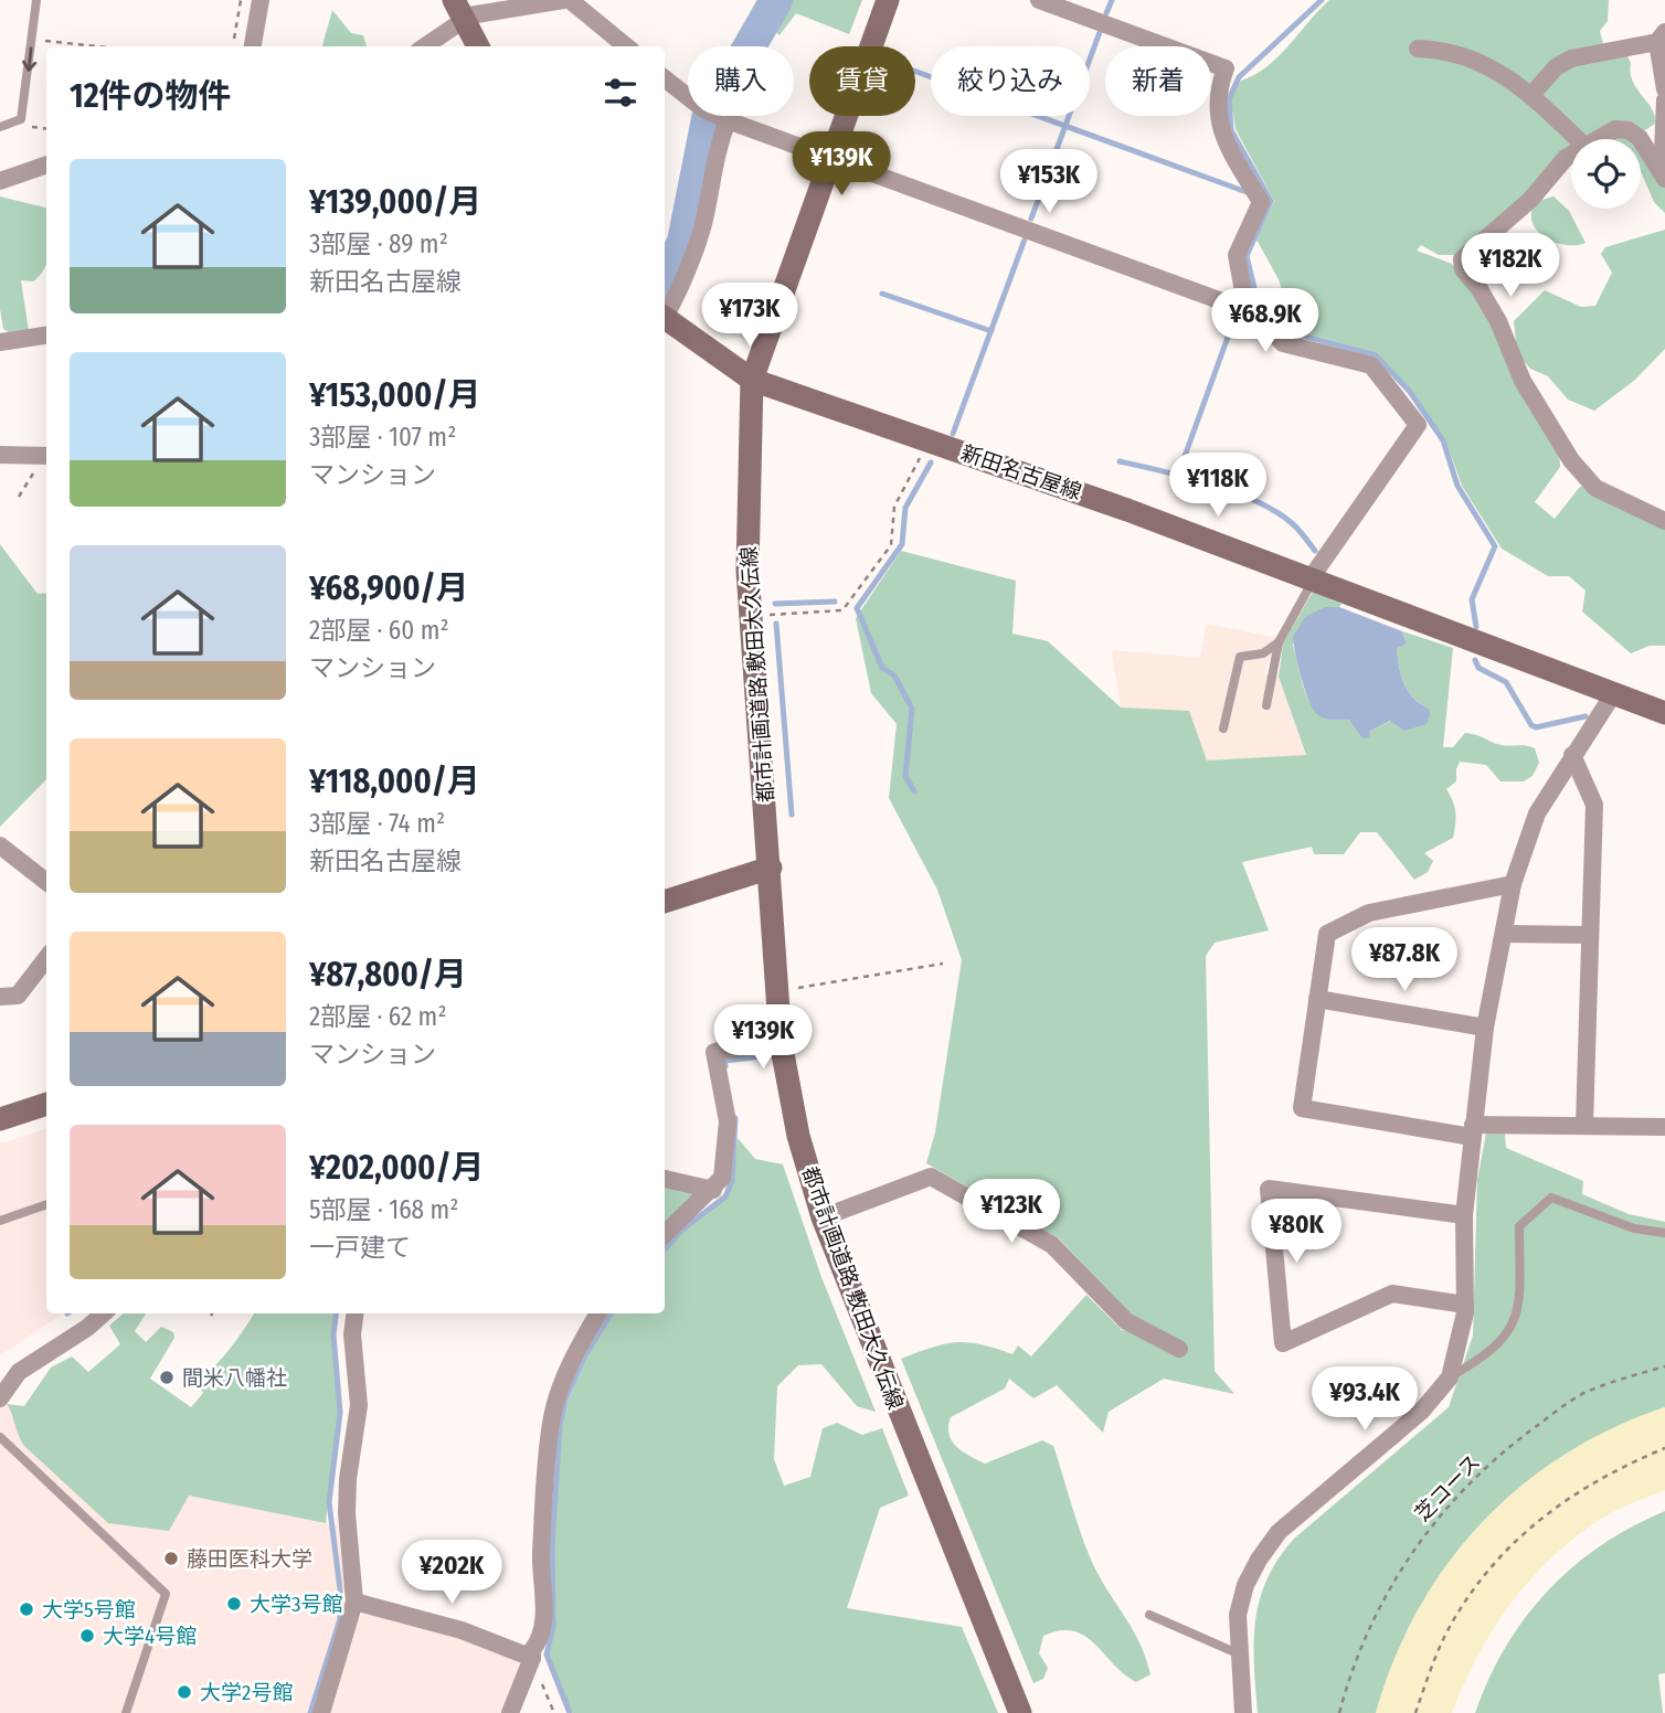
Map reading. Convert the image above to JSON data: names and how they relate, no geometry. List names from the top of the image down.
{
  "streets": {
    "street": ["新田名古屋線", "都市計画道路 敷田大久伝線"],
    "path": ["芝コース"]
  },
  "crossings": [
    ["新田名古屋線", "都市計画道路 敷田大久伝線"]
  ],
  "places": [
    "間米八幡社",
    "藤田医科大学",
    "大学3号館",
    "大学5号館",
    "大学4号館",
    "大学2号館"
  ],
  "page": {
    "chip": [
      "購入",
      "賃貸",
      "絞り込み",
      "新着"
    ],
    "heading": "12件の物件",
    "price": [
      "¥139K",
      "¥153K",
      "¥182K",
      "¥173K",
      "¥68.9K",
      "¥118K",
      "¥87.8K",
      "¥139K",
      "¥123K",
      "¥80K",
      "¥93.4K",
      "¥202K"
    ],
    "list": [
      {
        "name": "¥139,000/月",
        "note": "3部屋 · 89 m² · 新田名古屋線"
      },
      {
        "name": "¥153,000/月",
        "note": "3部屋 · 107 m² · マンション"
      },
      {
        "name": "¥68,900/月",
        "note": "2部屋 · 60 m² · マンション"
      },
      {
        "name": "¥118,000/月",
        "note": "3部屋 · 74 m² · 新田名古屋線"
      },
      {
        "name": "¥87,800/月",
        "note": "2部屋 · 62 m² · マンション"
      },
      {
        "name": "¥202,000/月",
        "note": "5部屋 · 168 m² · 一戸建て"
      }
    ]
  }
}
